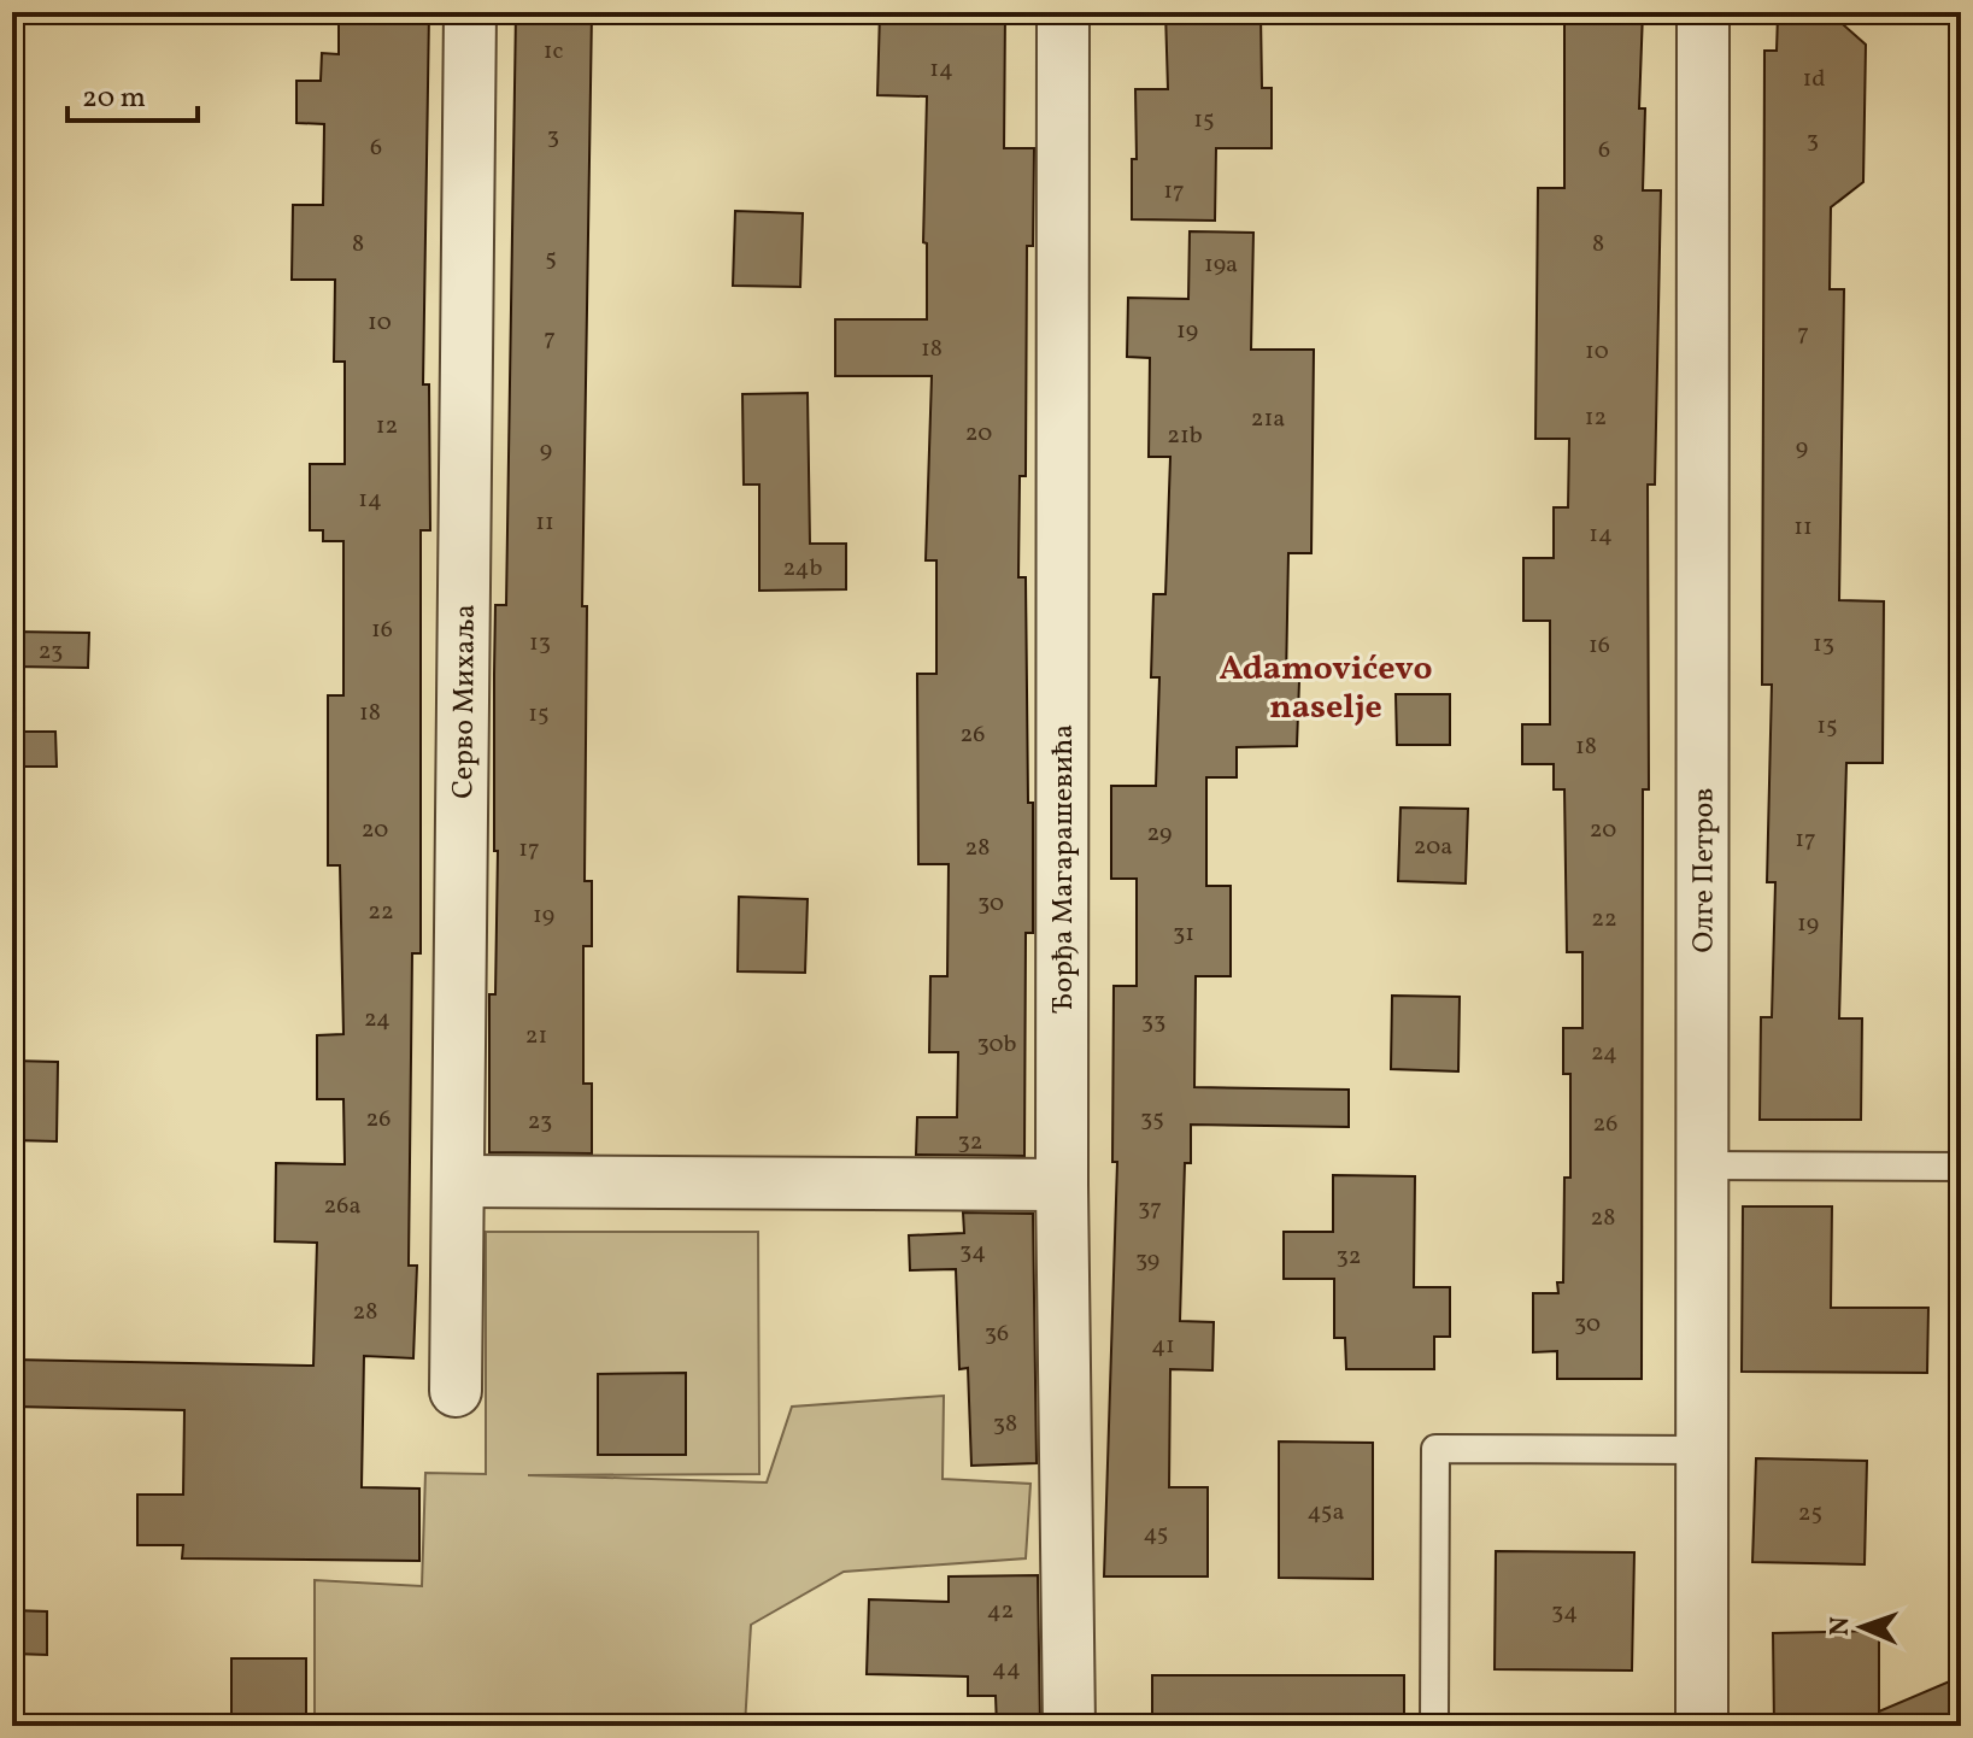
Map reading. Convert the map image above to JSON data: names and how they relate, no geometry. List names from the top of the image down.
{
  "streets": {
    "street": ["Серво Михаља", "Ђорђа Магарашевића", "Олге Петров"]
  },
  "districts": ["Adamovićevo naselje"],
  "house_numbers": [
    "1c",
    "14",
    "1d",
    "15",
    "3",
    "3",
    "6",
    "6",
    "17",
    "8",
    "8",
    "5",
    "19a",
    "10",
    "19",
    "7",
    "7",
    "18",
    "10",
    "12",
    "21a",
    "12",
    "20",
    "21b",
    "9",
    "9",
    "14",
    "11",
    "11",
    "14",
    "24b",
    "16",
    "13",
    "13",
    "16",
    "23",
    "18",
    "15",
    "15",
    "26",
    "18",
    "20",
    "20",
    "29",
    "17",
    "20a",
    "28",
    "17",
    "30",
    "22",
    "19",
    "22",
    "19",
    "31",
    "24",
    "33",
    "21",
    "30b",
    "24",
    "26",
    "35",
    "23",
    "26",
    "32",
    "26a",
    "37",
    "28",
    "34",
    "32",
    "39",
    "28",
    "30",
    "36",
    "41",
    "38",
    "45a",
    "25",
    "45",
    "42",
    "34",
    "44"
  ],
  "scale_bar": "20 m",
  "north": "left"
}
